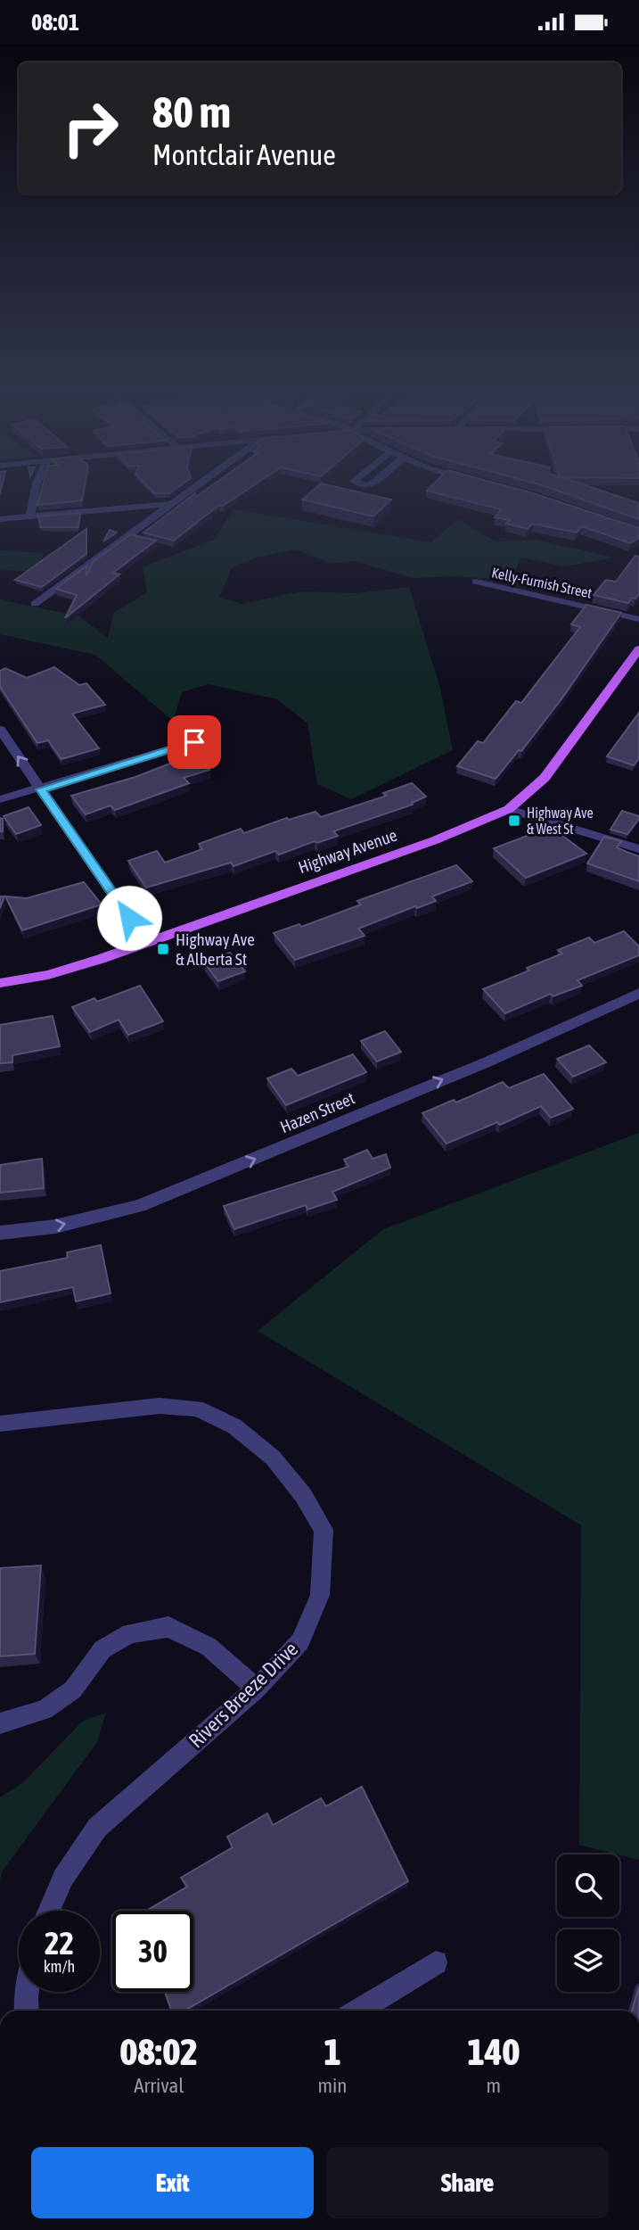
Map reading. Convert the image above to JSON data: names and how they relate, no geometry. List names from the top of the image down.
{
  "streets": {
    "main road": ["Highway Avenue"],
    "street": ["Kelly-Furnish Street", "Hazen Street", "Rivers Breeze Drive"]
  },
  "one_way": ["Hazen Street"],
  "places": {
    "transit": ["Highway Ave & West St", "Highway Ave & Alberta St"]
  },
  "page": {
    "status": "08:01",
    "turn": ["80 m", "Montclair Avenue"],
    "speed": "22 km/h",
    "limit": "30",
    "eta": [
      "08:02",
      "Arrival",
      "1",
      "min",
      "140",
      "m"
    ],
    "buttons": ["Exit", "Share"]
  }
}
